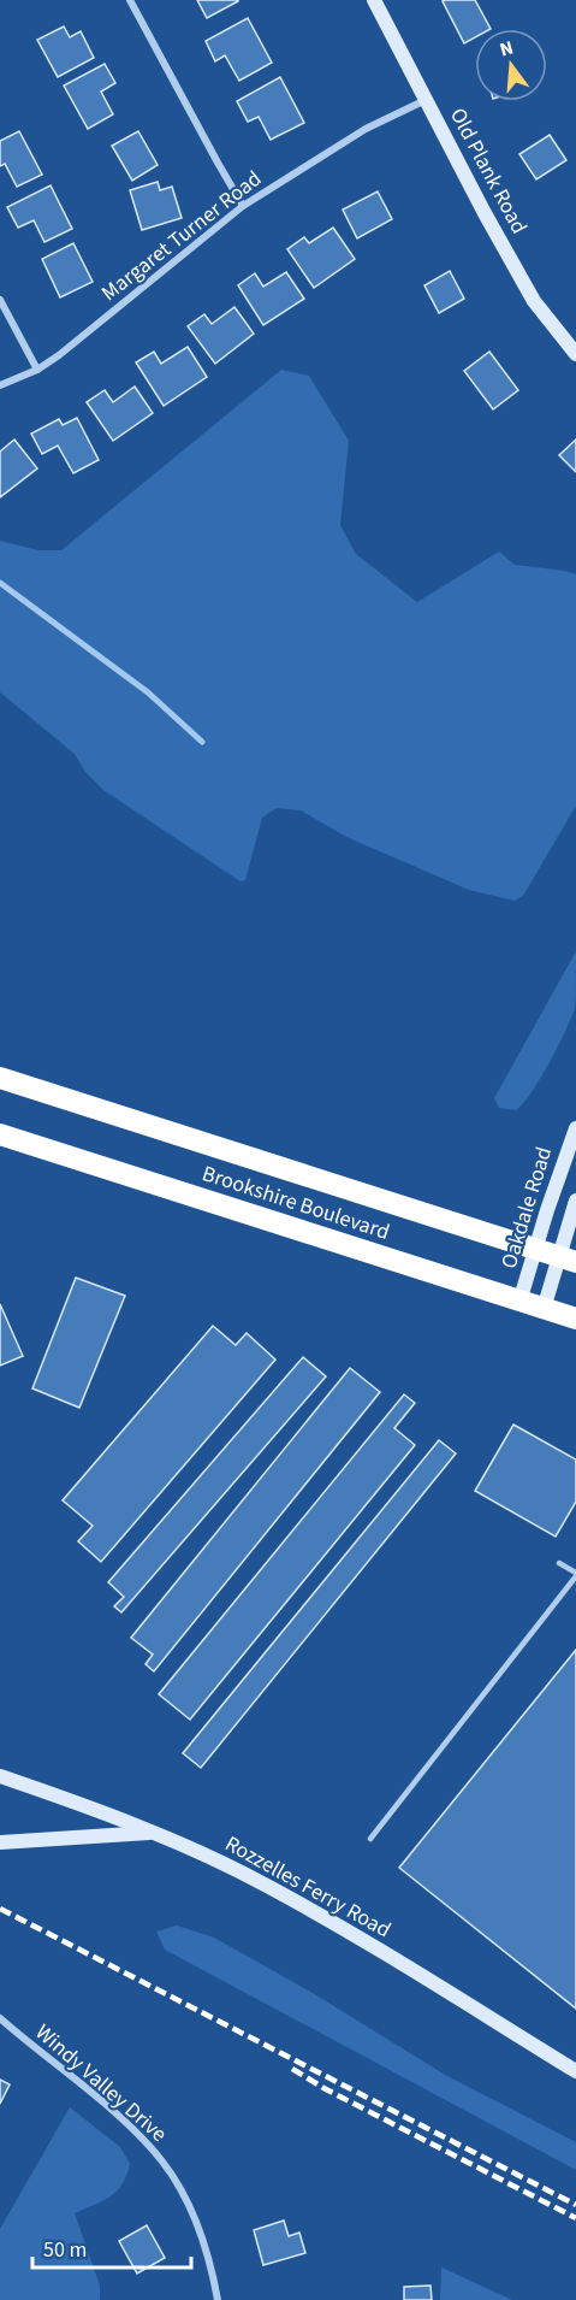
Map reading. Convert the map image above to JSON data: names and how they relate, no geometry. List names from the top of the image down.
{
  "streets": {
    "highway": ["Brookshire Boulevard"],
    "street": [
      "Old Plank Road",
      "Margaret Turner Road",
      "Oakdale Road",
      "Rozzelles Ferry Road",
      "Windy Valley Drive"
    ]
  },
  "crossings": [
    ["Old Plank Road", "Margaret Turner Road"],
    ["Brookshire Boulevard", "Oakdale Road"]
  ],
  "scale_bar": "50 m",
  "north": "top"
}
